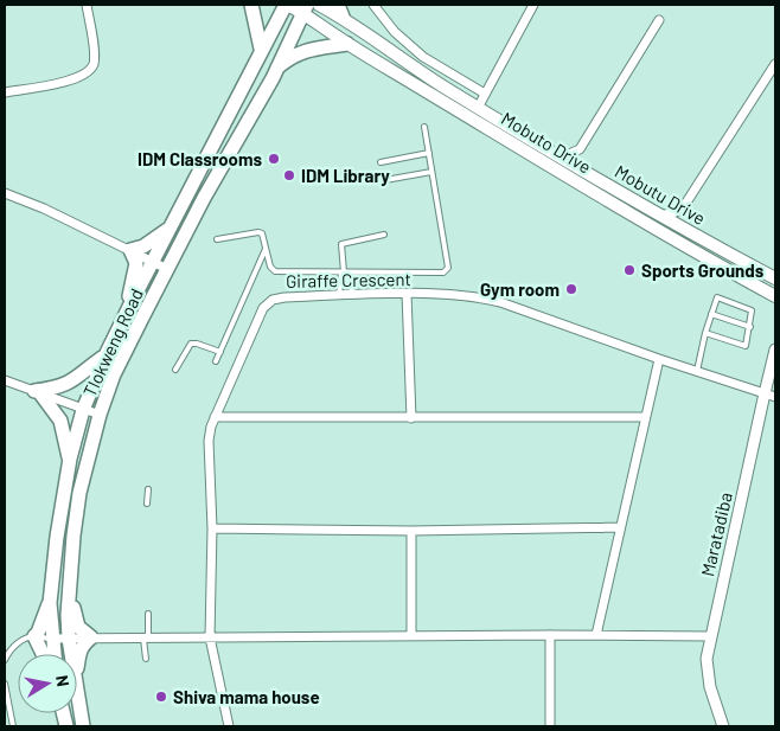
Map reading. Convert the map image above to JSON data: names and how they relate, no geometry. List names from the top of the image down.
{
  "streets": {
    "main road": ["Mobuto Drive", "Mobutu Drive", "Tlokweng Road"],
    "street": ["Giraffe Crescent", "Maratadiba"]
  },
  "crossings": [
    ["Mobuto Drive", "Tlokweng Road"],
    ["Giraffe Crescent", "Maratadiba"]
  ],
  "places": [
    "IDM Classrooms",
    "IDM Library",
    "Sports Grounds",
    "Gym room",
    "Shiva mama house"
  ],
  "north": "right"
}
